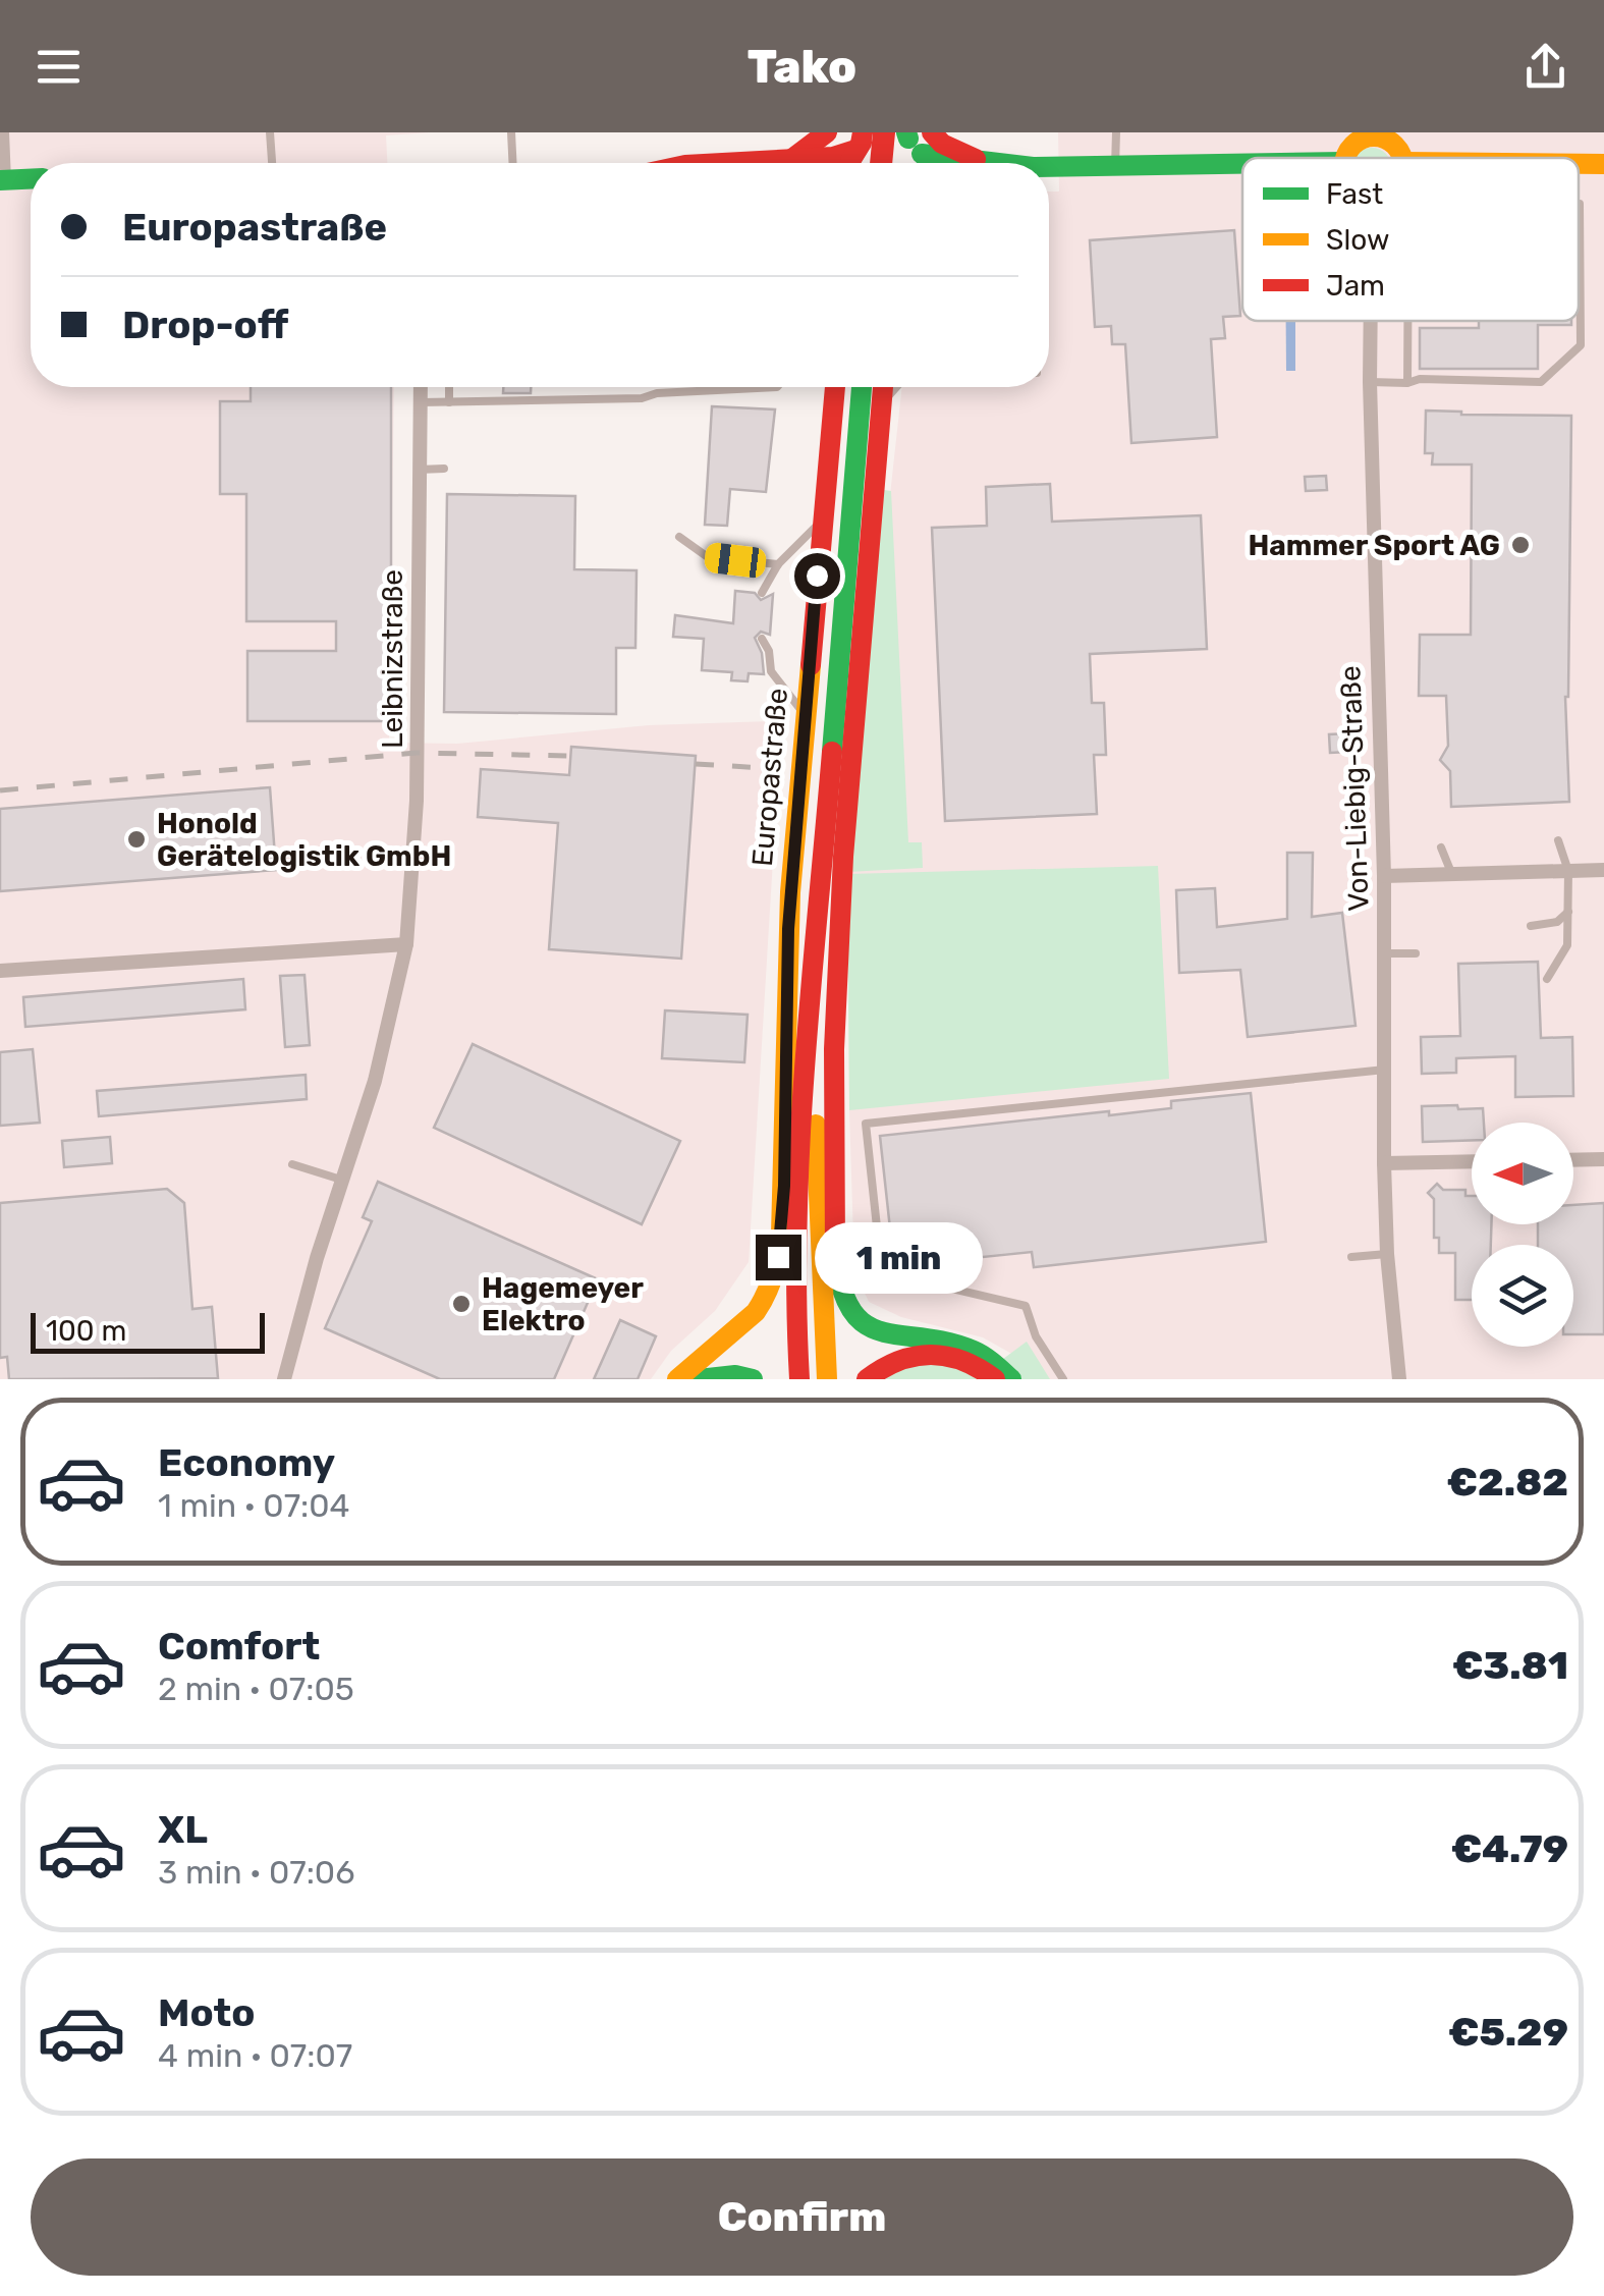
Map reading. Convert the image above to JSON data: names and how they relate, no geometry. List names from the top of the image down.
{
  "streets": {
    "main road": ["Europastraße"],
    "street": ["Leibnizstraße", "Von-Liebig-Straße"]
  },
  "places": ["Hammer Sport AG", "Honold Gerätelogistik GmbH", "Hagemeyer Elektro"],
  "legend": ["Fast", "Slow", "Jam"],
  "scale_bar": "100 m",
  "north": "left",
  "page": {
    "header": "Tako",
    "banner": ["Europastraße", "Drop-off"],
    "bubble": "1 min",
    "scale": "100 m",
    "list": [
      {
        "name": "Economy",
        "note": "1 min · 07:04",
        "value": "€2.82"
      },
      {
        "name": "Comfort",
        "note": "2 min · 07:05",
        "value": "€3.81"
      },
      {
        "name": "XL",
        "note": "3 min · 07:06",
        "value": "€4.79"
      },
      {
        "name": "Moto",
        "note": "4 min · 07:07",
        "value": "€5.29"
      }
    ],
    "buttons": "Confirm"
  }
}
